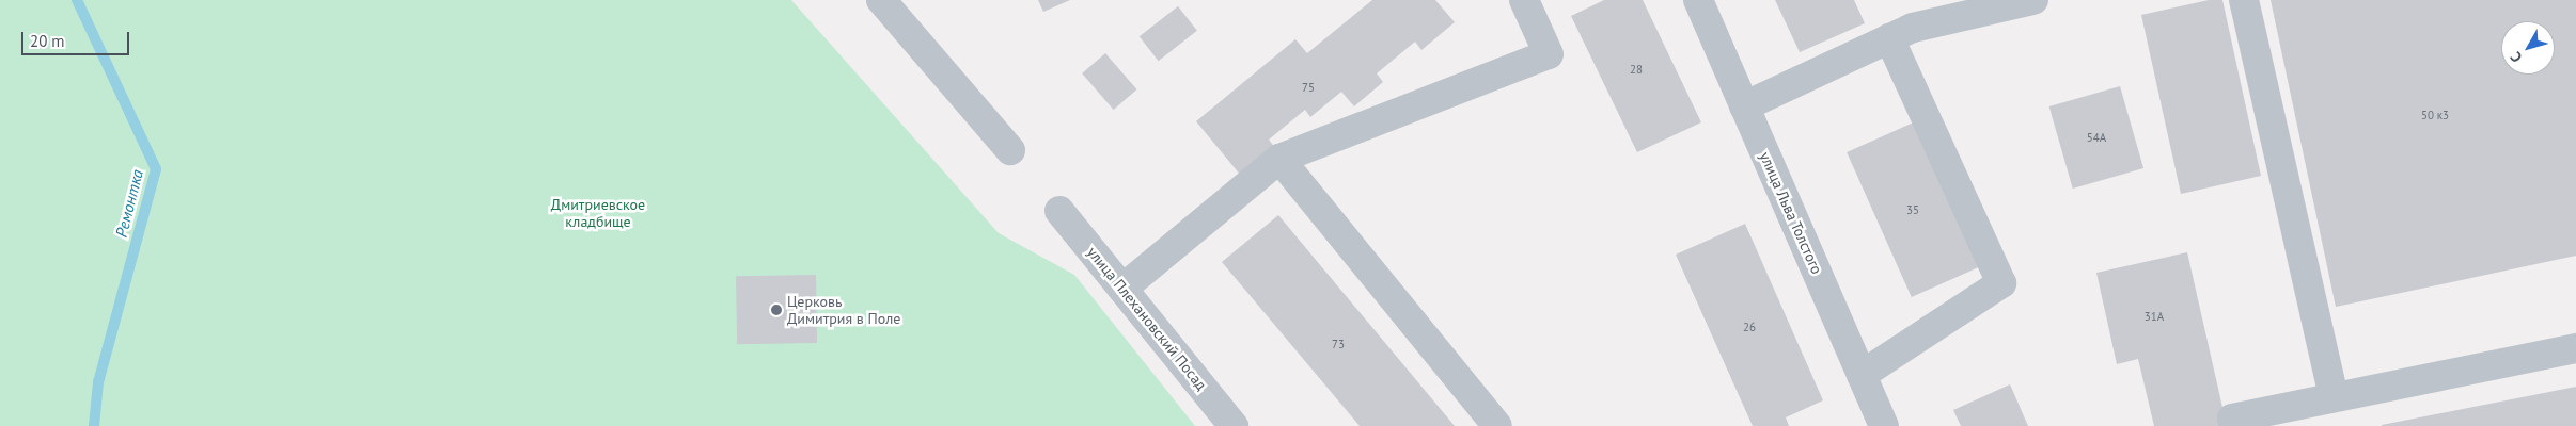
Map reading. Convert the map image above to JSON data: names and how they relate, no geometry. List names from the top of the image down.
{
  "streets": {
    "street": ["улица Льва Толстого", "улица Плехановский Посад"]
  },
  "water": ["Ремонтка"],
  "parks": ["Дмитриевское кладбище"],
  "places": ["Церковь Димитрия в Поле"],
  "house_numbers": [
    "28",
    "75",
    "50 к3",
    "54А",
    "35",
    "31А",
    "26",
    "73"
  ],
  "scale_bar": "20 m",
  "north": "bottom left"
}
